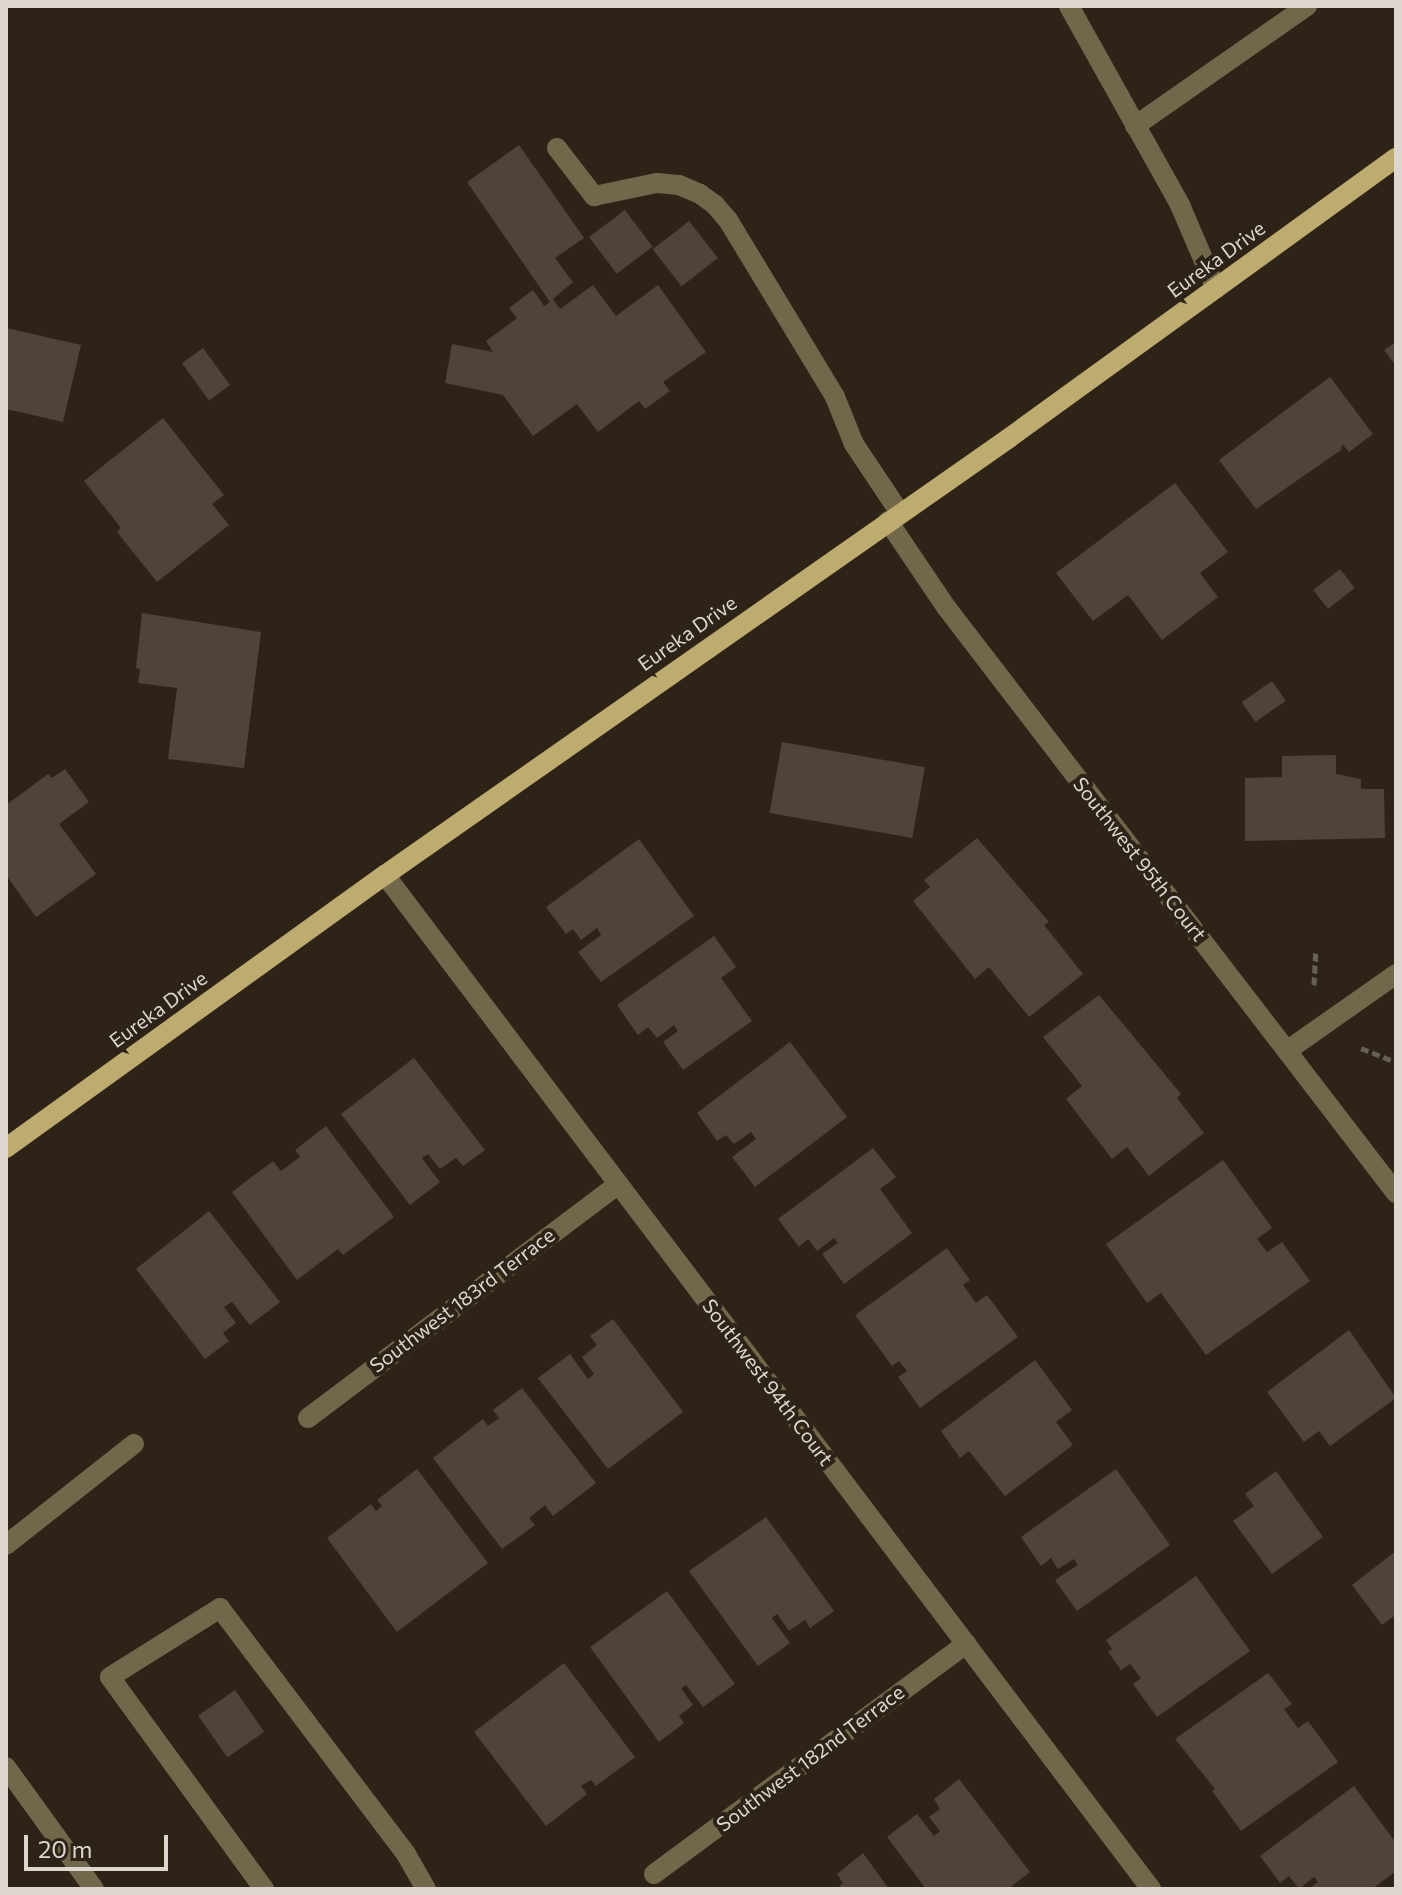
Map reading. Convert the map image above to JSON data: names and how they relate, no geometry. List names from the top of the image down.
{
  "streets": {
    "main road": ["Eureka Drive"],
    "street": [
      "Southwest 95th Court",
      "Southwest 183rd Terrace",
      "Southwest 94th Court",
      "Southwest 182nd Terrace"
    ]
  },
  "crossings": [
    ["Eureka Drive", "Southwest 95th Court"],
    ["Eureka Drive", "Southwest 94th Court"],
    ["Southwest 183rd Terrace", "Southwest 94th Court"],
    ["Southwest 94th Court", "Southwest 182nd Terrace"]
  ],
  "scale_bar": "20 m"
}
